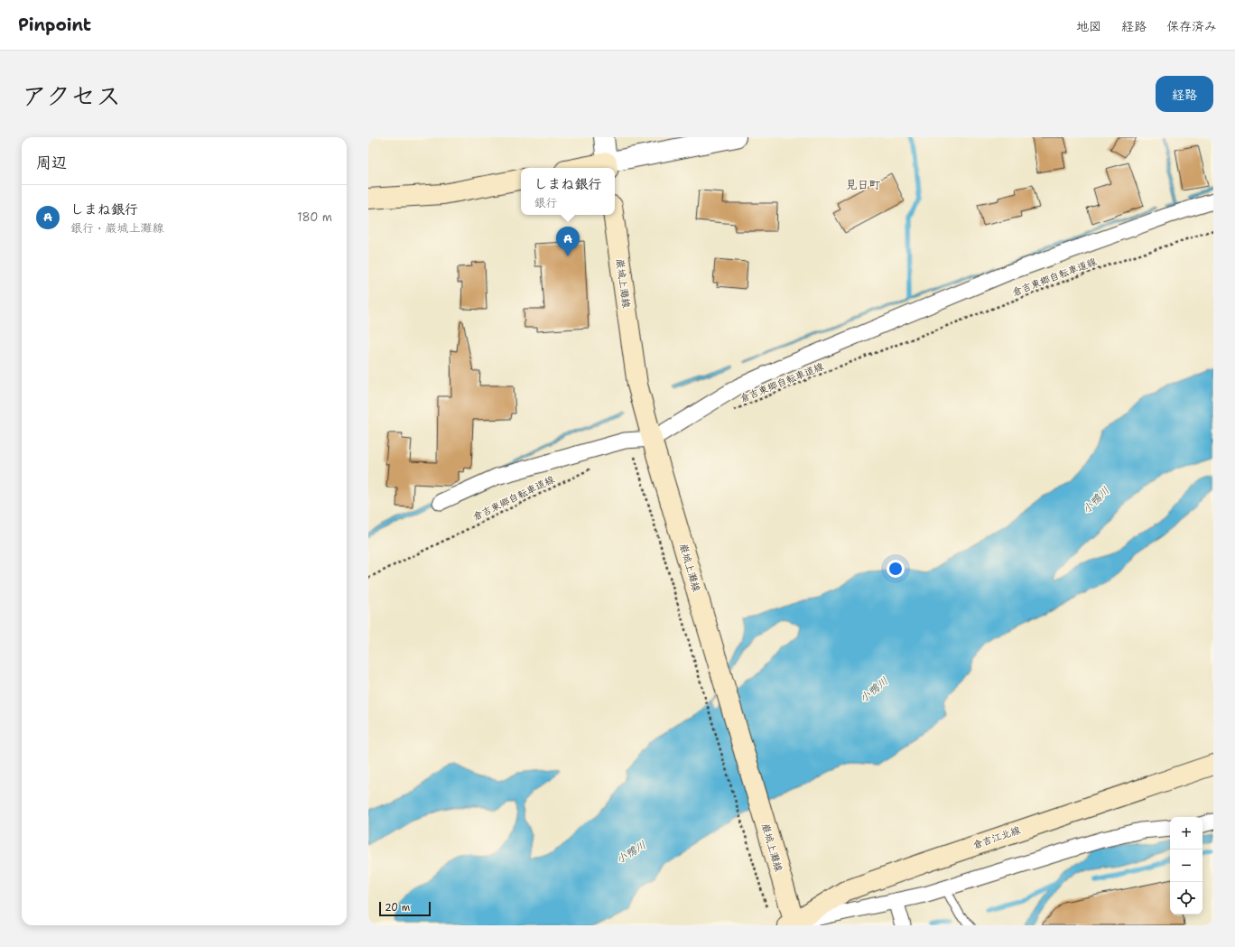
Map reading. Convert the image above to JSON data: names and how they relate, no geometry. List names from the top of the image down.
{
  "streets": {
    "main road": ["巌城上灘線", "倉吉江北線"],
    "path": ["倉吉東郷自転車道線"]
  },
  "crossings": [
    ["巌城上灘線", "倉吉江北線"]
  ],
  "districts": ["見日町"],
  "water": ["小鴨川"],
  "scale_bar": "20 m",
  "page": {
    "header": "Pinpoint",
    "nav": ["地図", "経路", "保存済み"],
    "title": "アクセス",
    "buttons": "経路",
    "heading": "周辺",
    "popup": ["しまね銀行", "銀行"],
    "list": [
      {
        "mark": "A",
        "name": "しまね銀行",
        "note": "銀行 · 巌城上灘線",
        "value": "180 m"
      }
    ],
    "pins": "A",
    "map_buttons": ["+", "−"],
    "scale": "20 m"
  }
}
